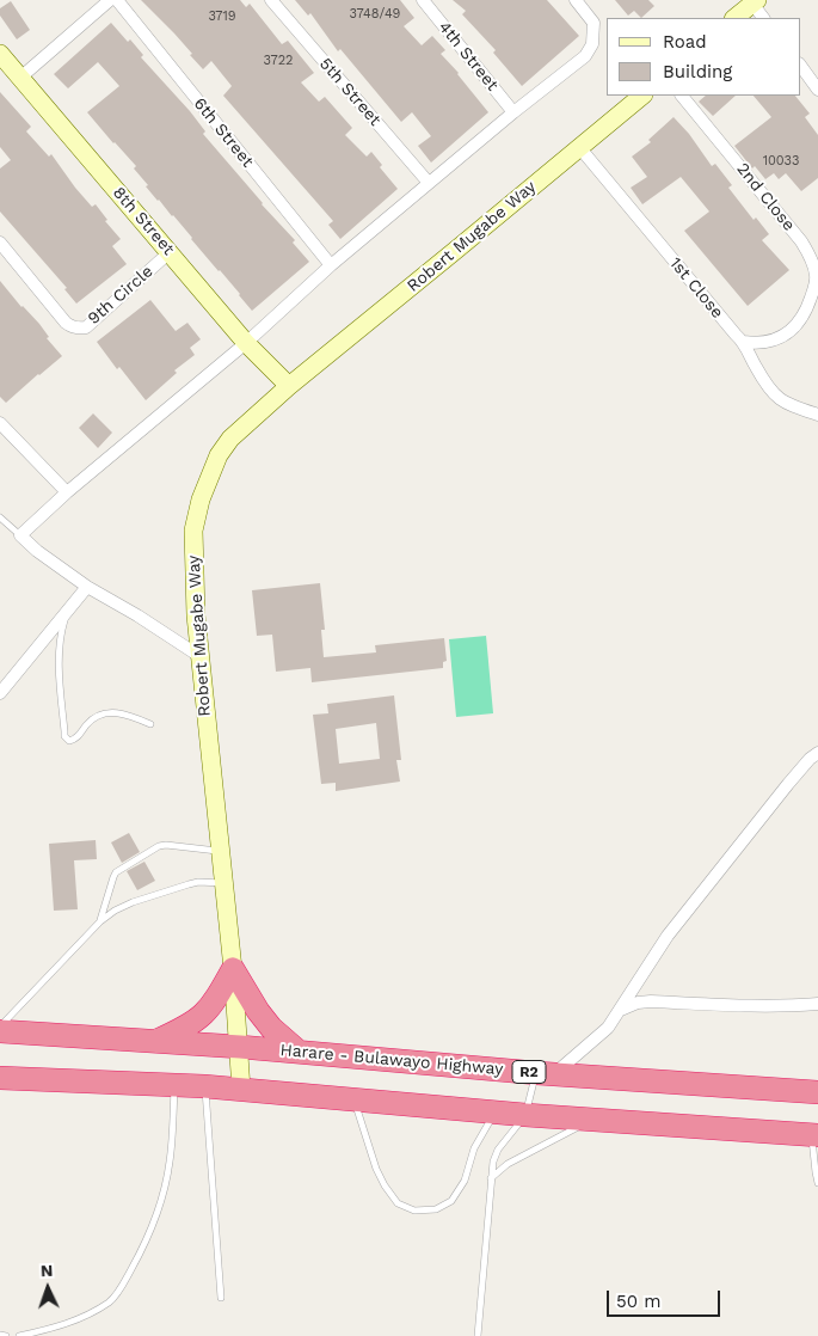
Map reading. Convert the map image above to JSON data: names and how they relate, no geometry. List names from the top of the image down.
{
  "streets": {
    "highway": ["Harare - Bulawayo Highway", "R2"],
    "street": [
      "4th Street",
      "5th Street",
      "6th Street",
      "2nd Close",
      "8th Street",
      "Robert Mugabe Way",
      "1st Close",
      "9th Circle"
    ]
  },
  "crossings": [
    ["2nd Close", "1st Close"],
    ["8th Street", "Robert Mugabe Way"],
    ["8th Street", "9th Circle"],
    ["Robert Mugabe Way", "1st Close"],
    ["Robert Mugabe Way", "Harare - Bulawayo Highway"]
  ],
  "house_numbers": [
    "3748/49",
    "3719",
    "3722",
    "10033"
  ],
  "legend": ["Road", "Building"],
  "scale_bar": "50 m",
  "north": "top"
}
